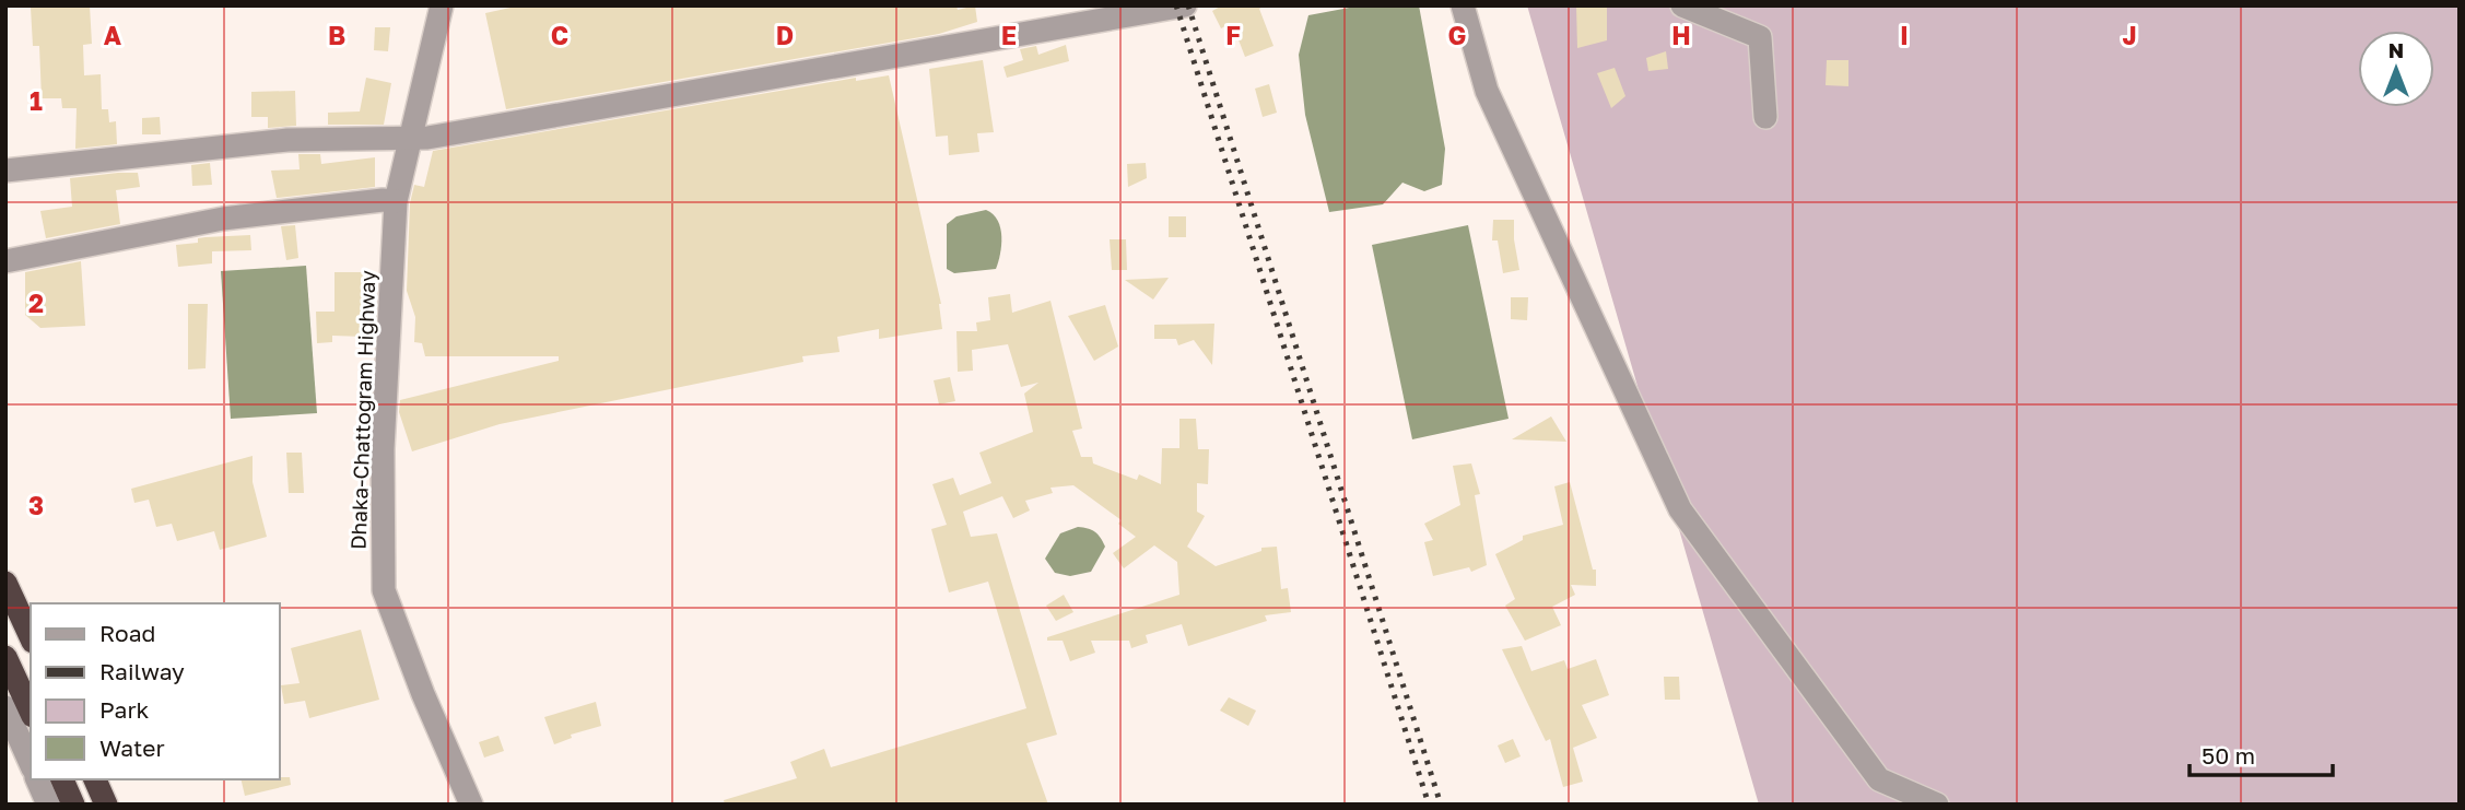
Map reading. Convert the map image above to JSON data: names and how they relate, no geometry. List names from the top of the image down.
{
  "streets": {
    "street": ["Dhaka-Chattogram Highway"]
  },
  "legend": [
    "Road",
    "Railway",
    "Park",
    "Water"
  ],
  "scale_bar": "50 m",
  "north": "top",
  "grid": {
    "columns": [
      "A",
      "B",
      "C",
      "D",
      "E",
      "F",
      "G",
      "H",
      "I",
      "J"
    ],
    "rows": ["1", "2", "3"]
  }
}
